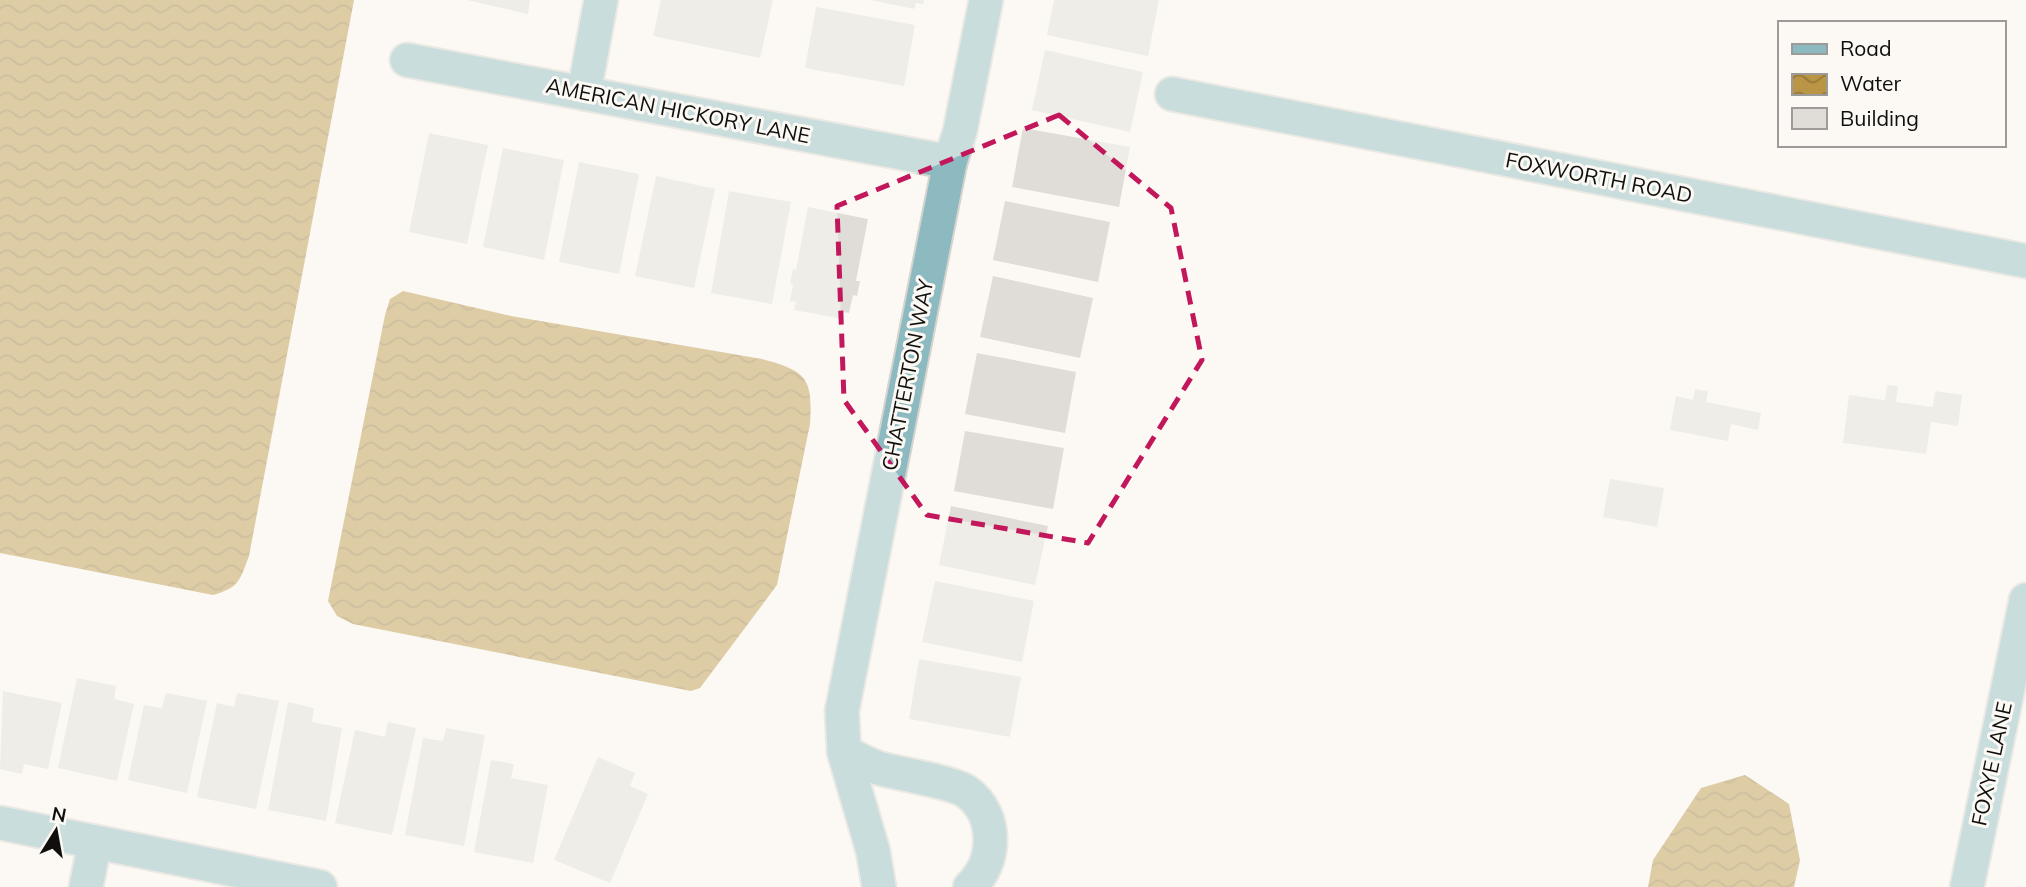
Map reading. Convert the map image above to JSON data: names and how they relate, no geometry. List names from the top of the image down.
{
  "streets": {
    "street": [
      "AMERICAN HICKORY LANE",
      "FOXWORTH ROAD",
      "CHATTERTON WAY",
      "FOXYE LANE"
    ]
  },
  "crossings": [
    ["AMERICAN HICKORY LANE", "CHATTERTON WAY"]
  ],
  "legend": ["Road", "Water", "Building"],
  "north": "top"
}
